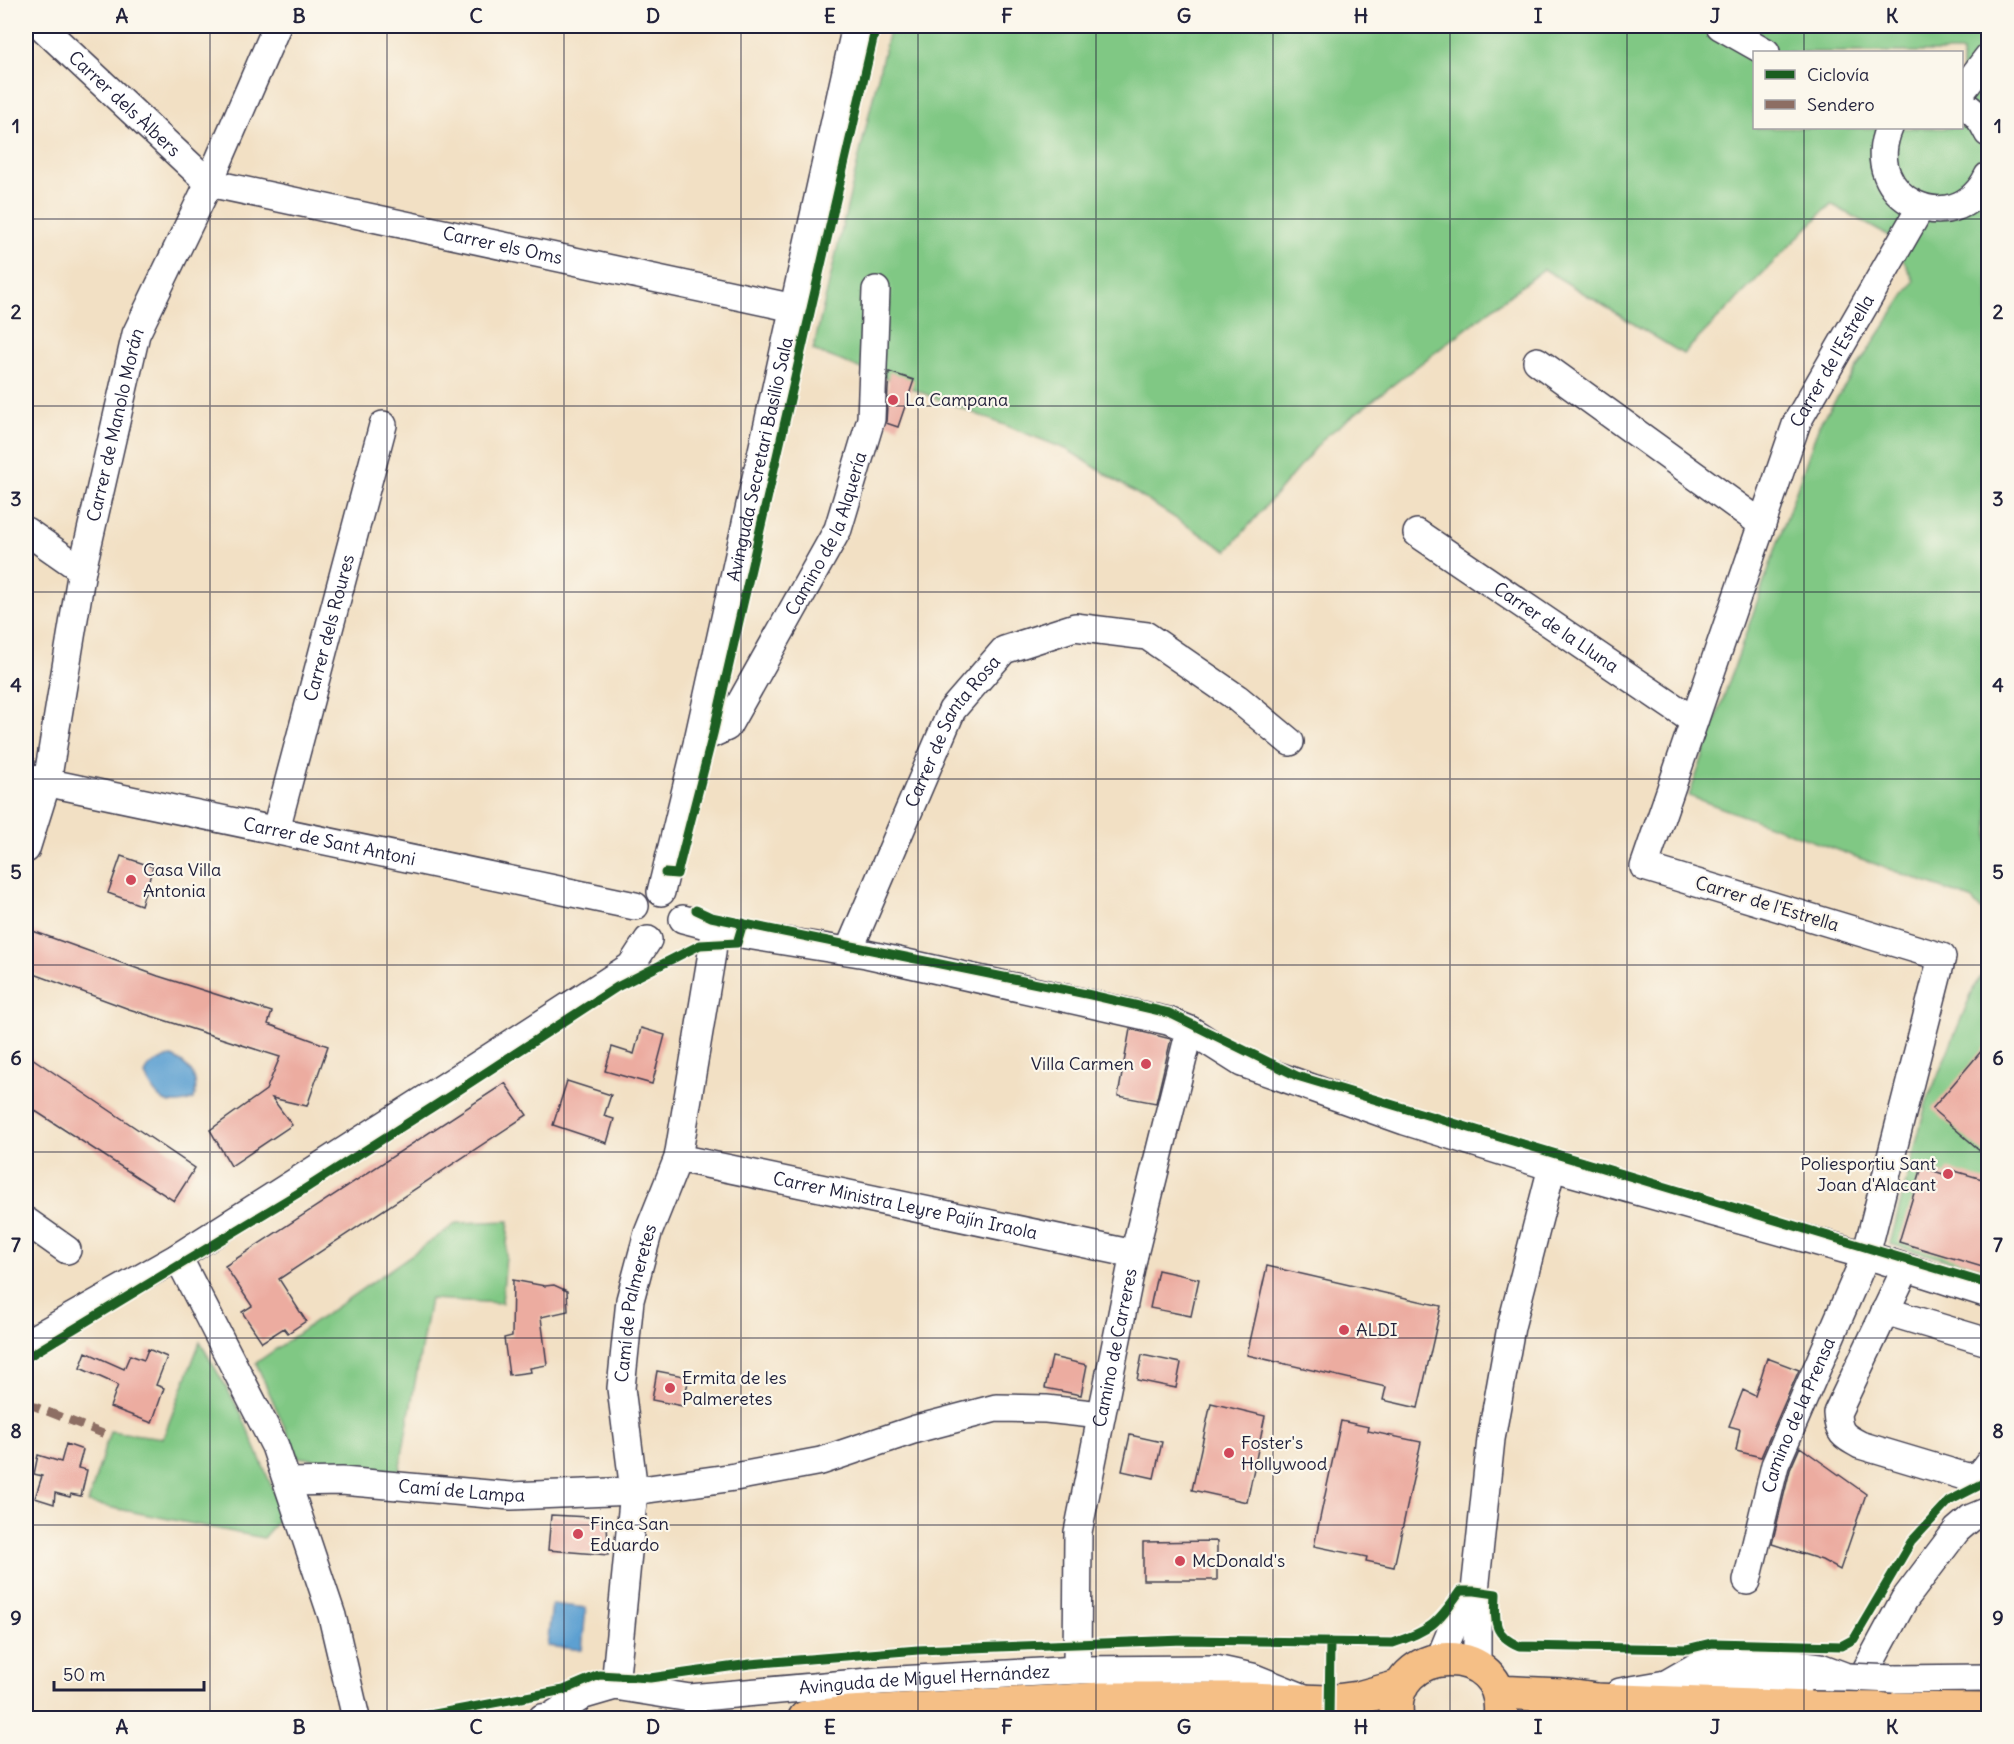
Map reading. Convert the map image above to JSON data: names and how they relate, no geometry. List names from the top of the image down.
{
  "streets": {
    "street": [
      "Carrer dels Àlbers",
      "Carrer els Oms",
      "Carrer de l'Estrella",
      "Carrer de Manolo Morán",
      "Avinguda Secretari Basilio Sala",
      "Camino de la Alquería",
      "Carrer dels Roures",
      "Carrer de la Lluna",
      "Carrer de Santa Rosa",
      "Carrer de Sant Antoni",
      "Carrer Ministra Leyre Pajín Iraola",
      "Camí de Palmeretes",
      "Camino de Carreres",
      "Camino de la Prensa",
      "Camí de Lampa",
      "Avinguda de Miguel Hernández"
    ]
  },
  "crossings": [
    ["Carrer dels Àlbers", "Carrer els Oms"],
    ["Carrer dels Àlbers", "Carrer de Manolo Morán"],
    ["Carrer els Oms", "Carrer de Manolo Morán"],
    ["Carrer els Oms", "Avinguda Secretari Basilio Sala"],
    ["Carrer de l'Estrella", "Carrer de la Lluna"],
    ["Carrer de l'Estrella", "Camino de la Prensa"],
    ["Carrer de Manolo Morán", "Carrer de Sant Antoni"],
    ["Avinguda Secretari Basilio Sala", "Camino de la Alquería"],
    ["Avinguda Secretari Basilio Sala", "Carrer de Sant Antoni"],
    ["Carrer dels Roures", "Carrer de Sant Antoni"],
    ["Carrer Ministra Leyre Pajín Iraola", "Camí de Palmeretes"],
    ["Carrer Ministra Leyre Pajín Iraola", "Camino de Carreres"],
    ["Camí de Palmeretes", "Camí de Lampa"],
    ["Camí de Palmeretes", "Avinguda de Miguel Hernández"],
    ["Camino de Carreres", "Camí de Lampa"],
    ["Camino de Carreres", "Avinguda de Miguel Hernández"]
  ],
  "places": [
    "La Campana",
    "Casa Villa Antonia",
    "Villa Carmen",
    "Poliesportiu Sant Joan d'Alacant",
    "ALDI",
    "Ermita de les Palmeretes",
    "Foster's Hollywood",
    "Finca San Eduardo",
    "McDonald's"
  ],
  "legend": ["Ciclovía", "Sendero"],
  "scale_bar": "50 m",
  "grid": {
    "columns": [
      "A",
      "B",
      "C",
      "D",
      "E",
      "F",
      "G",
      "H",
      "I",
      "J",
      "K"
    ],
    "rows": [
      "1",
      "2",
      "3",
      "4",
      "5",
      "6",
      "7",
      "8",
      "9"
    ]
  }
}
